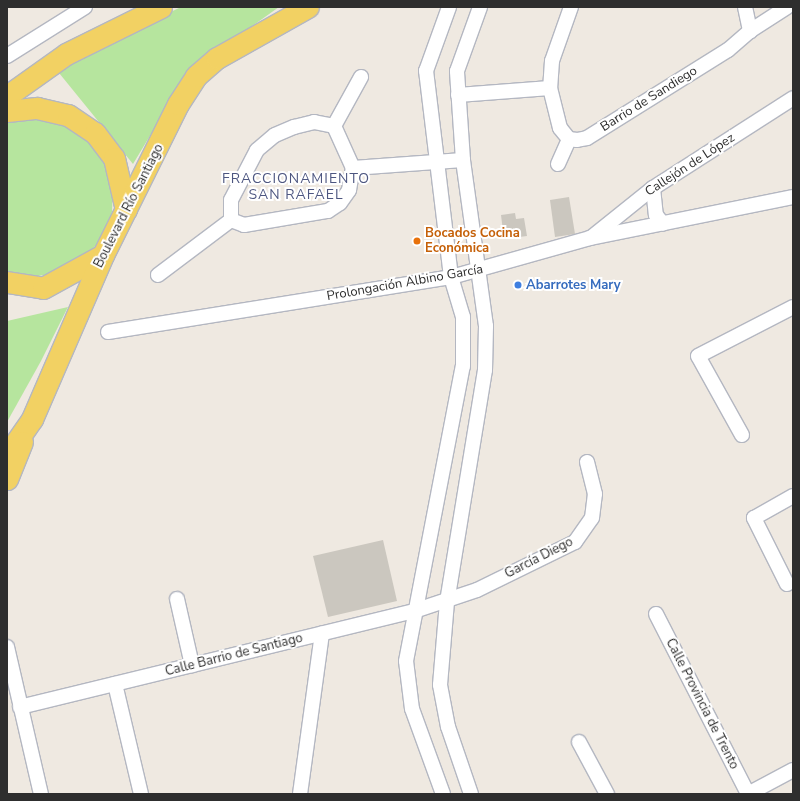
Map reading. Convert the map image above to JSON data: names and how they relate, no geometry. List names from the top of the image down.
{
  "streets": {
    "main road": ["Boulevard Río Santiago"],
    "street": [
      "Barrio de Sandiego",
      "Callejón de López",
      "Prolongación Albino García",
      "García Diego",
      "Calle Barrio de Santiago",
      "Calle Provincia de Trento"
    ]
  },
  "crossings": [
    ["Callejón de López", "Prolongación Albino García"],
    ["García Diego", "Calle Barrio de Santiago"]
  ],
  "districts": ["FRACCIONAMIENTO SAN RAFAEL"],
  "places": ["Bocados Cocina Económica", "Abarrotes Mary"]
}
